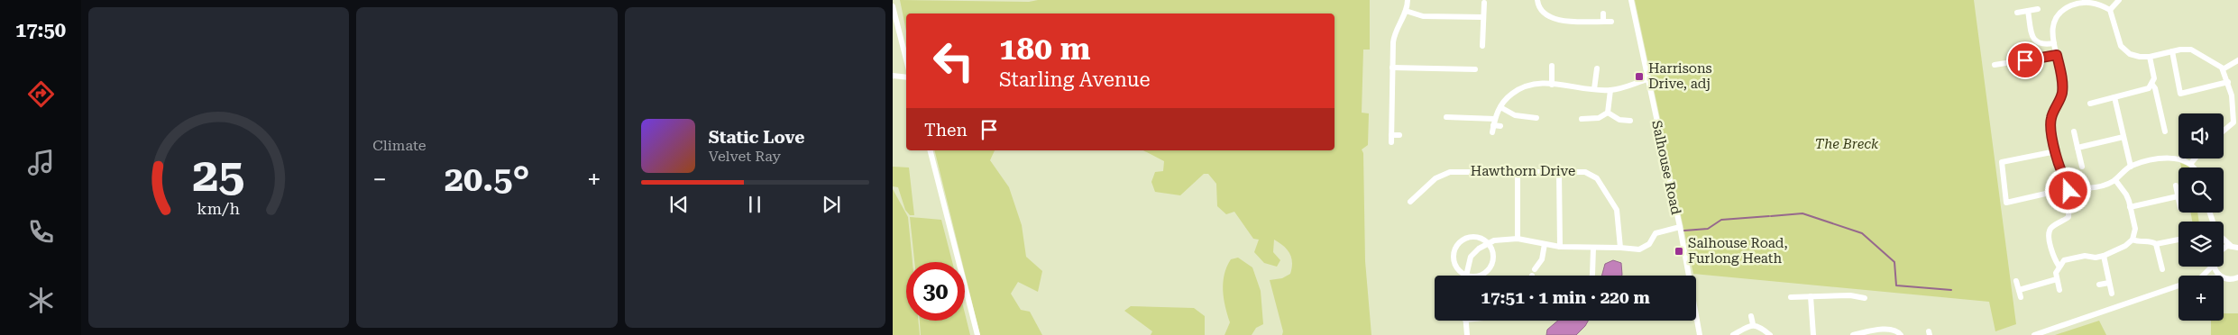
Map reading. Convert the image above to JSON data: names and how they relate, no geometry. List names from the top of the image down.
{
  "streets": {
    "street": ["Salhouse Road", "Hawthorn Drive"]
  },
  "parks": ["The Breck"],
  "places": {
    "transit": ["Harrisons Drive, adj", "Salhouse Road, Furlong Heath"]
  },
  "page": {
    "tabs": "17:50",
    "tile": "Climate",
    "turn": ["180 m", "Starling Avenue"],
    "then": "Then",
    "map_buttons": "+",
    "song": ["Static Love", "Velvet Ray"],
    "heat": ["−", "20.5°", "+"],
    "limit": "30",
    "trip": "17:51 · 1 min · 220 m",
    "gauge": ["25", "km/h"]
  }
}
